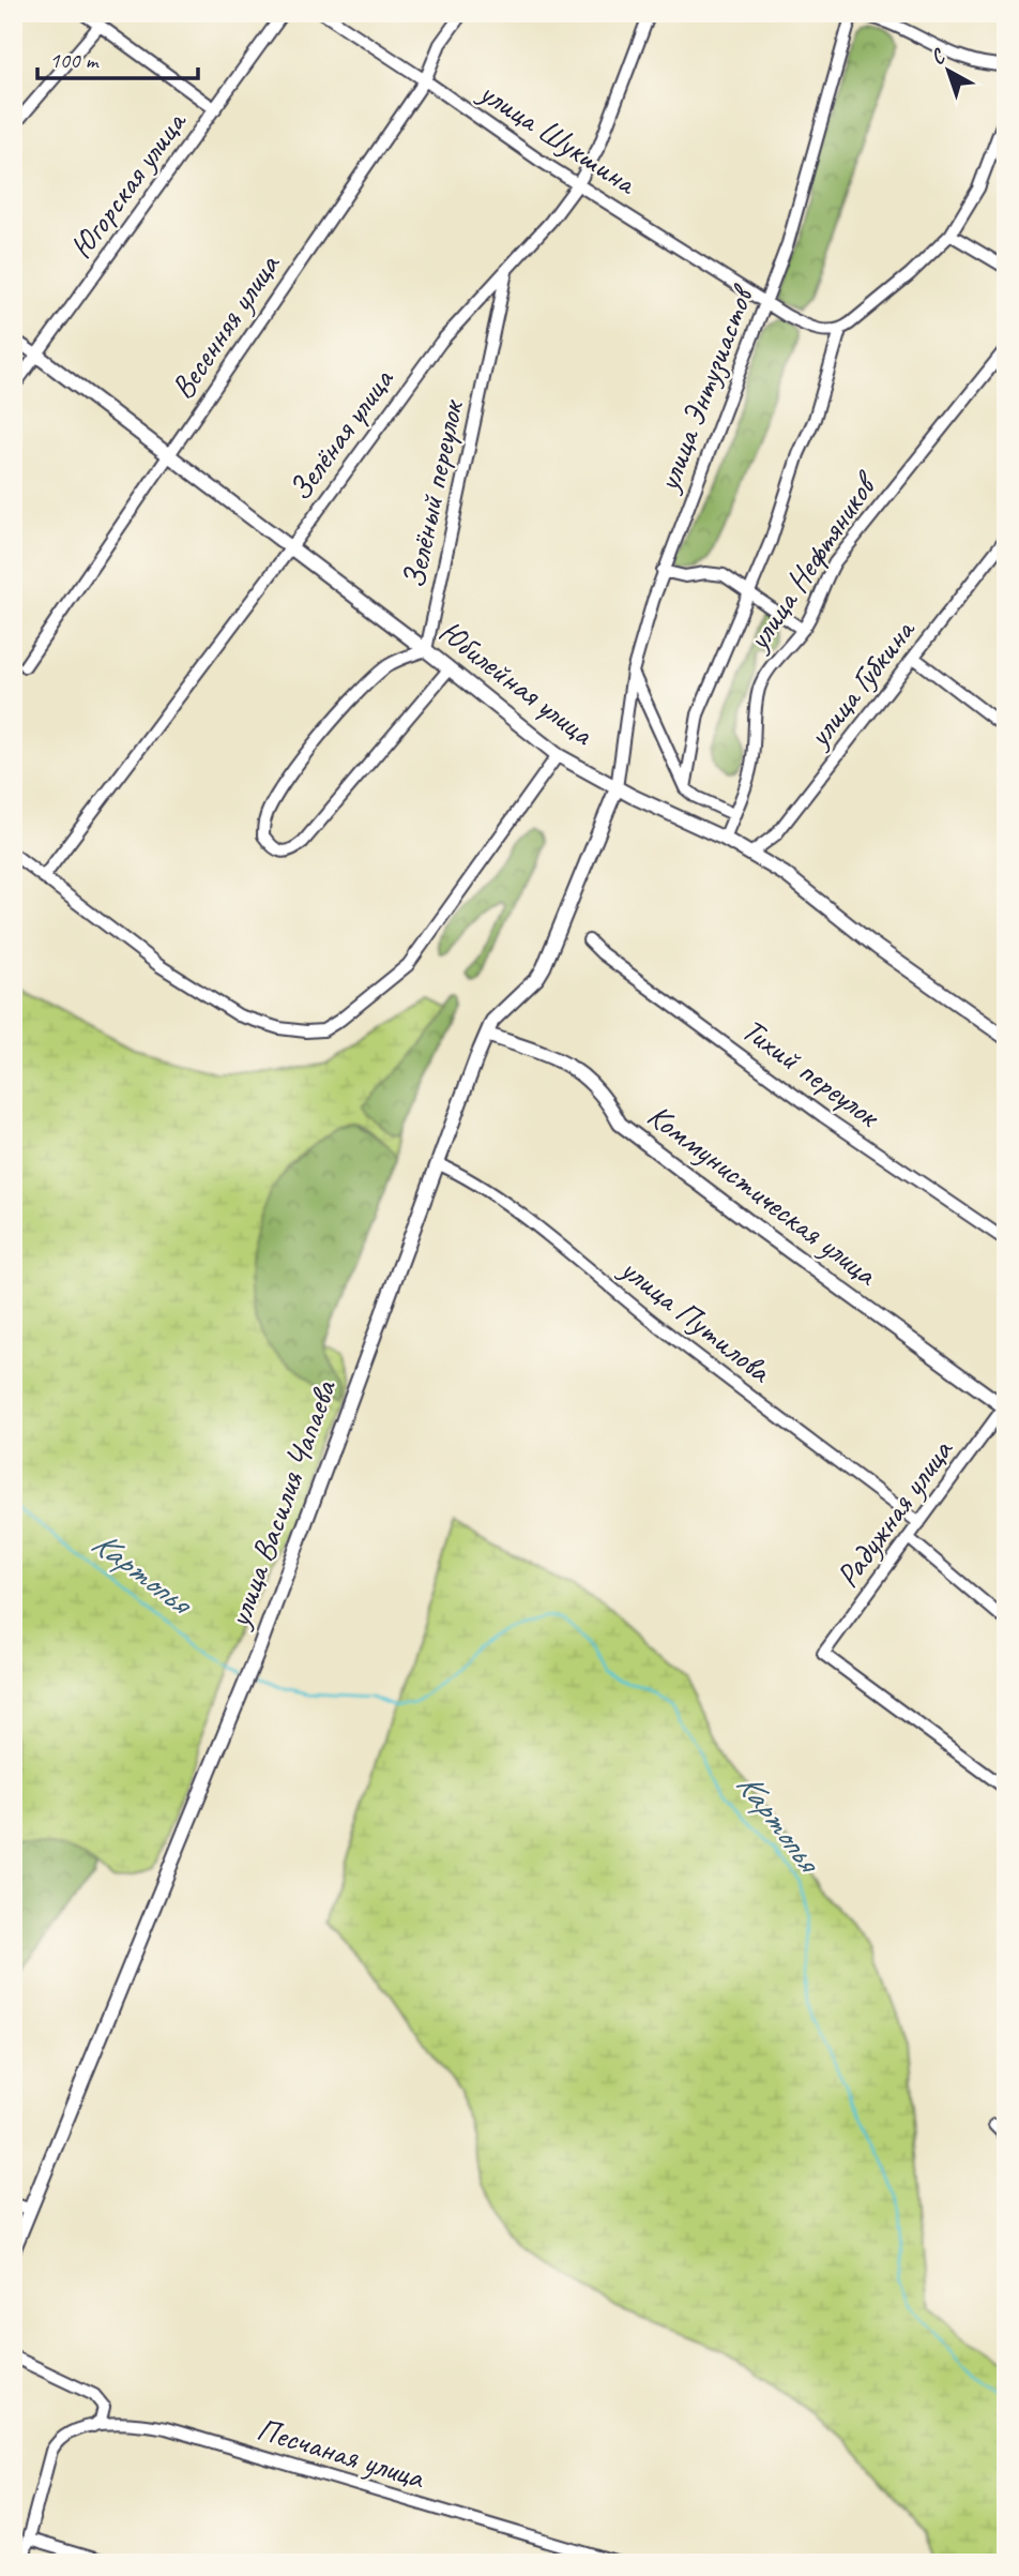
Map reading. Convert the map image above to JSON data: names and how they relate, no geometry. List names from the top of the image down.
{
  "streets": {
    "street": [
      "улица Шукшина",
      "Югорская улица",
      "Весенняя улица",
      "улица Энтузиастов",
      "Зелёная улица",
      "Зелёный переулок",
      "улица Нефтяников",
      "Юбилейная улица",
      "улица Губкина",
      "Тихий переулок",
      "Коммунистическая улица",
      "улица Путилова",
      "улица Василия Чапаева",
      "Радужная улица",
      "Песчаная улица"
    ]
  },
  "crossings": [
    ["улица Шукшина", "Весенняя улица"],
    ["улица Шукшина", "улица Энтузиастов"],
    ["улица Шукшина", "Зелёная улица"],
    ["Югорская улица", "Юбилейная улица"],
    ["Весенняя улица", "Юбилейная улица"],
    ["улица Энтузиастов", "Юбилейная улица"],
    ["улица Энтузиастов", "улица Василия Чапаева"],
    ["Зелёная улица", "Зелёный переулок"],
    ["Зелёная улица", "Юбилейная улица"],
    ["Зелёный переулок", "Юбилейная улица"],
    ["улица Нефтяников", "Юбилейная улица"],
    ["Юбилейная улица", "улица Губкина"],
    ["Юбилейная улица", "улица Василия Чапаева"],
    ["Коммунистическая улица", "улица Василия Чапаева"],
    ["Коммунистическая улица", "Радужная улица"],
    ["улица Путилова", "улица Василия Чапаева"],
    ["улица Путилова", "Радужная улица"]
  ],
  "water": ["Картопья"],
  "scale_bar": "100 m",
  "north": "top left"
}
